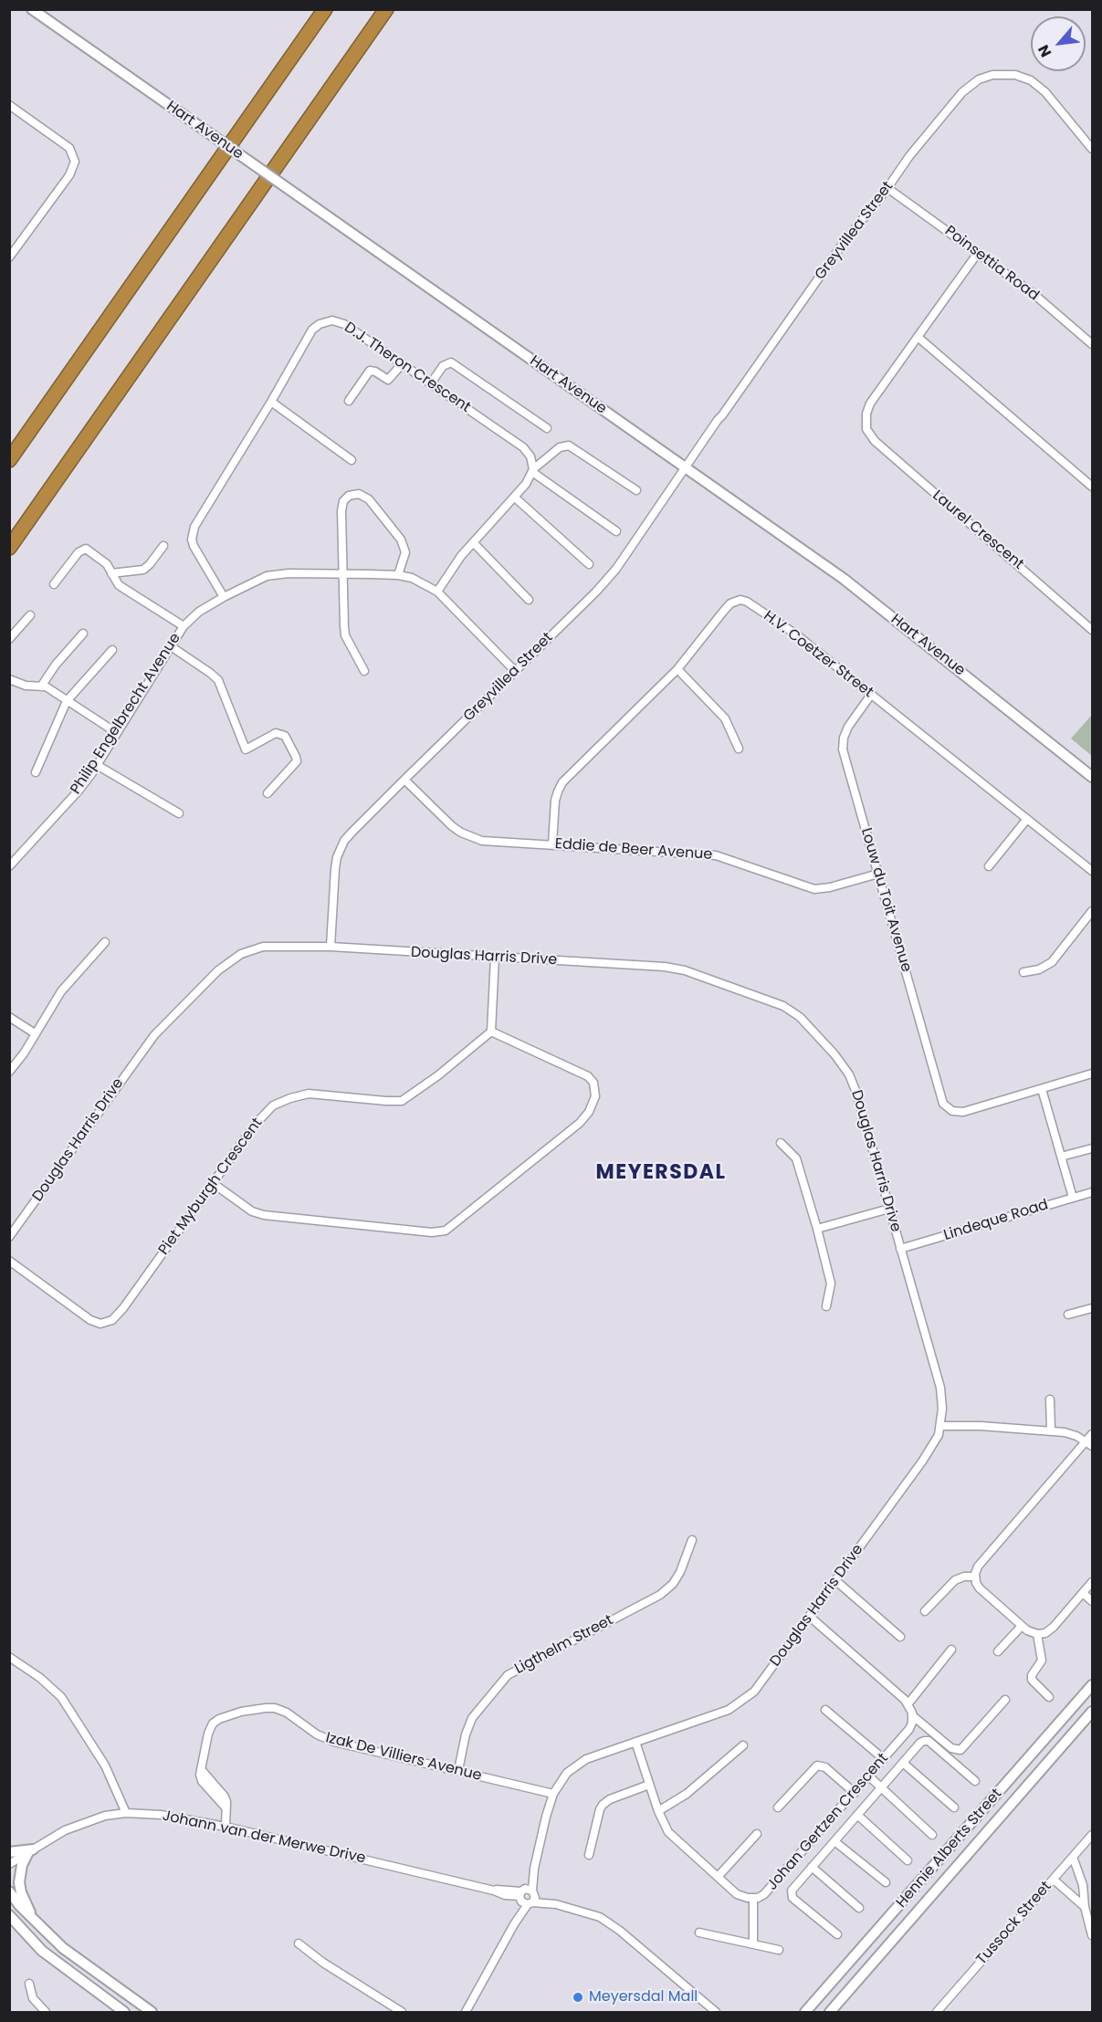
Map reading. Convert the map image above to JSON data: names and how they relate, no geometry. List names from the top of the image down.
{
  "streets": {
    "street": [
      "Hart Avenue",
      "Greyvillea Street",
      "Poinsettia Road",
      "D.J. Theron Crescent",
      "Laurel Crescent",
      "H.V. Coetzer Street",
      "Philip Engelbrecht Avenue",
      "Eddie de Beer Avenue",
      "Louw du Toit Avenue",
      "Douglas Harris Drive",
      "Piet Myburgh Crescent",
      "Lindeque Road",
      "Ligthelm Street",
      "Izak De Villiers Avenue",
      "Johan Gertzen Crescent",
      "Johann van der Merwe Drive",
      "Hennie Alberts Street",
      "Tussock Street"
    ]
  },
  "crossings": [
    ["Hart Avenue", "Greyvillea Street"],
    ["Greyvillea Street", "Poinsettia Road"],
    ["Greyvillea Street", "Philip Engelbrecht Avenue"],
    ["Greyvillea Street", "Eddie de Beer Avenue"],
    ["Greyvillea Street", "Douglas Harris Drive"],
    ["D.J. Theron Crescent", "Philip Engelbrecht Avenue"],
    ["H.V. Coetzer Street", "Eddie de Beer Avenue"],
    ["H.V. Coetzer Street", "Louw du Toit Avenue"],
    ["Eddie de Beer Avenue", "Louw du Toit Avenue"],
    ["Douglas Harris Drive", "Lindeque Road"],
    ["Douglas Harris Drive", "Izak De Villiers Avenue"],
    ["Douglas Harris Drive", "Johan Gertzen Crescent"],
    ["Douglas Harris Drive", "Johann van der Merwe Drive"],
    ["Ligthelm Street", "Izak De Villiers Avenue"],
    ["Izak De Villiers Avenue", "Johann van der Merwe Drive"]
  ],
  "districts": ["MEYERSDAL"],
  "places": ["Meyersdal Mall"],
  "north": "bottom left"
}
